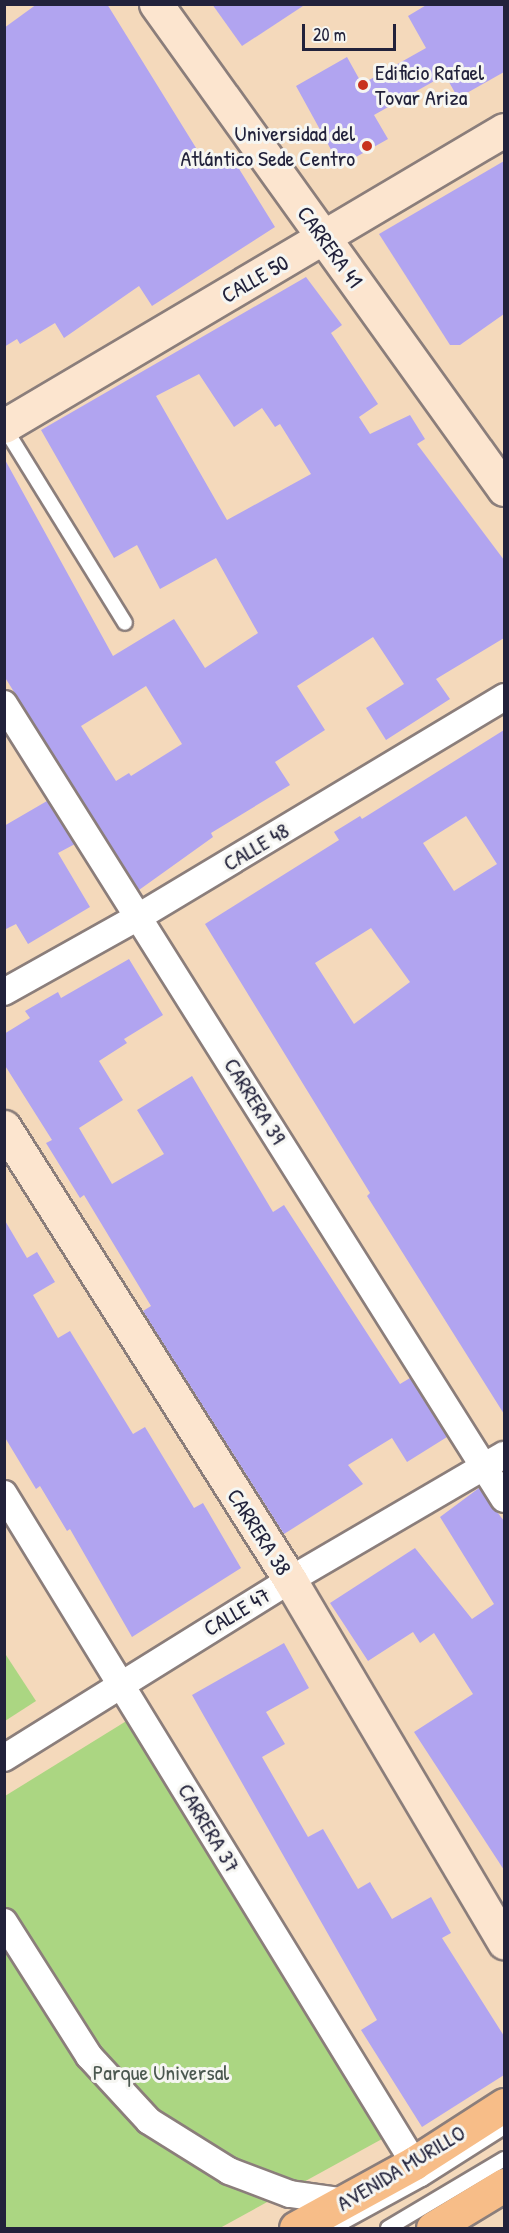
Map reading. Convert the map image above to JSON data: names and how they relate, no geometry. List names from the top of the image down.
{
  "streets": {
    "main road": ["AVENIDA MURILLO"],
    "street": [
      "CARRERA 41",
      "CALLE 50",
      "CALLE 48",
      "CARRERA 39",
      "CARRERA 38",
      "CALLE 47",
      "CARRERA 37"
    ]
  },
  "crossings": [
    ["CARRERA 41", "CALLE 50"],
    ["CALLE 48", "CARRERA 39"],
    ["CARRERA 39", "CALLE 47"],
    ["CARRERA 38", "CALLE 47"],
    ["CALLE 47", "CARRERA 37"],
    ["CARRERA 37", "AVENIDA MURILLO"]
  ],
  "parks": ["Parque Universal"],
  "places": ["Edificio Rafael Tovar Ariza", "Universidad del Atlántico Sede Centro"],
  "scale_bar": "20 m"
}
